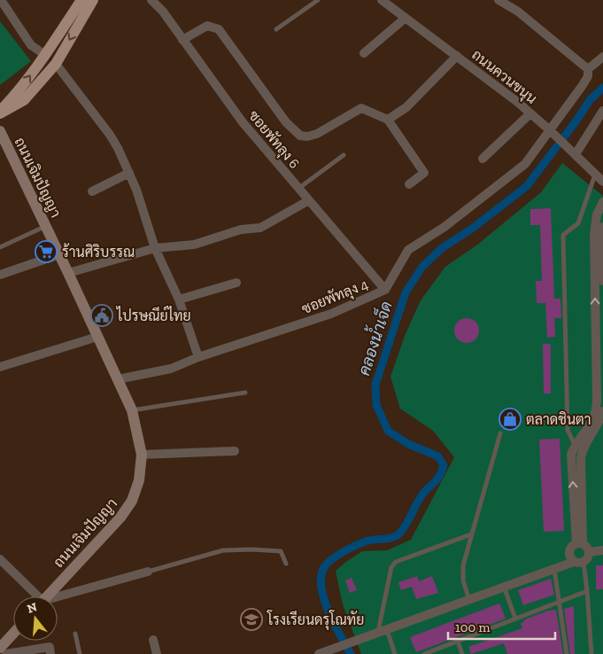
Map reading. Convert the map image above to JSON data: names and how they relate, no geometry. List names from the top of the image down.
{
  "streets": {
    "street": [
      "ถนนควนขนุน",
      "ซอยพัทลุง 6",
      "ถนนเจิมปัญญา",
      "ซอยพัทลุง 4"
    ]
  },
  "crossings": [
    ["ถนนควนขนุน", "ซอยพัทลุง 4"],
    ["ซอยพัทลุง 6", "ซอยพัทลุง 4"],
    ["ถนนเจิมปัญญา", "ซอยพัทลุง 4"]
  ],
  "water": ["คลองน้ำเจ็ด"],
  "places": {
    "supermarket": ["ร้านศิริบรรณ"],
    "public building": ["ไปรษณีย์ไทย"],
    "shop": ["ตลาดชินตา"],
    "school or university": ["โรงเรียนดรุโณทัย"]
  },
  "scale_bar": "100 m",
  "north": "top"
}
